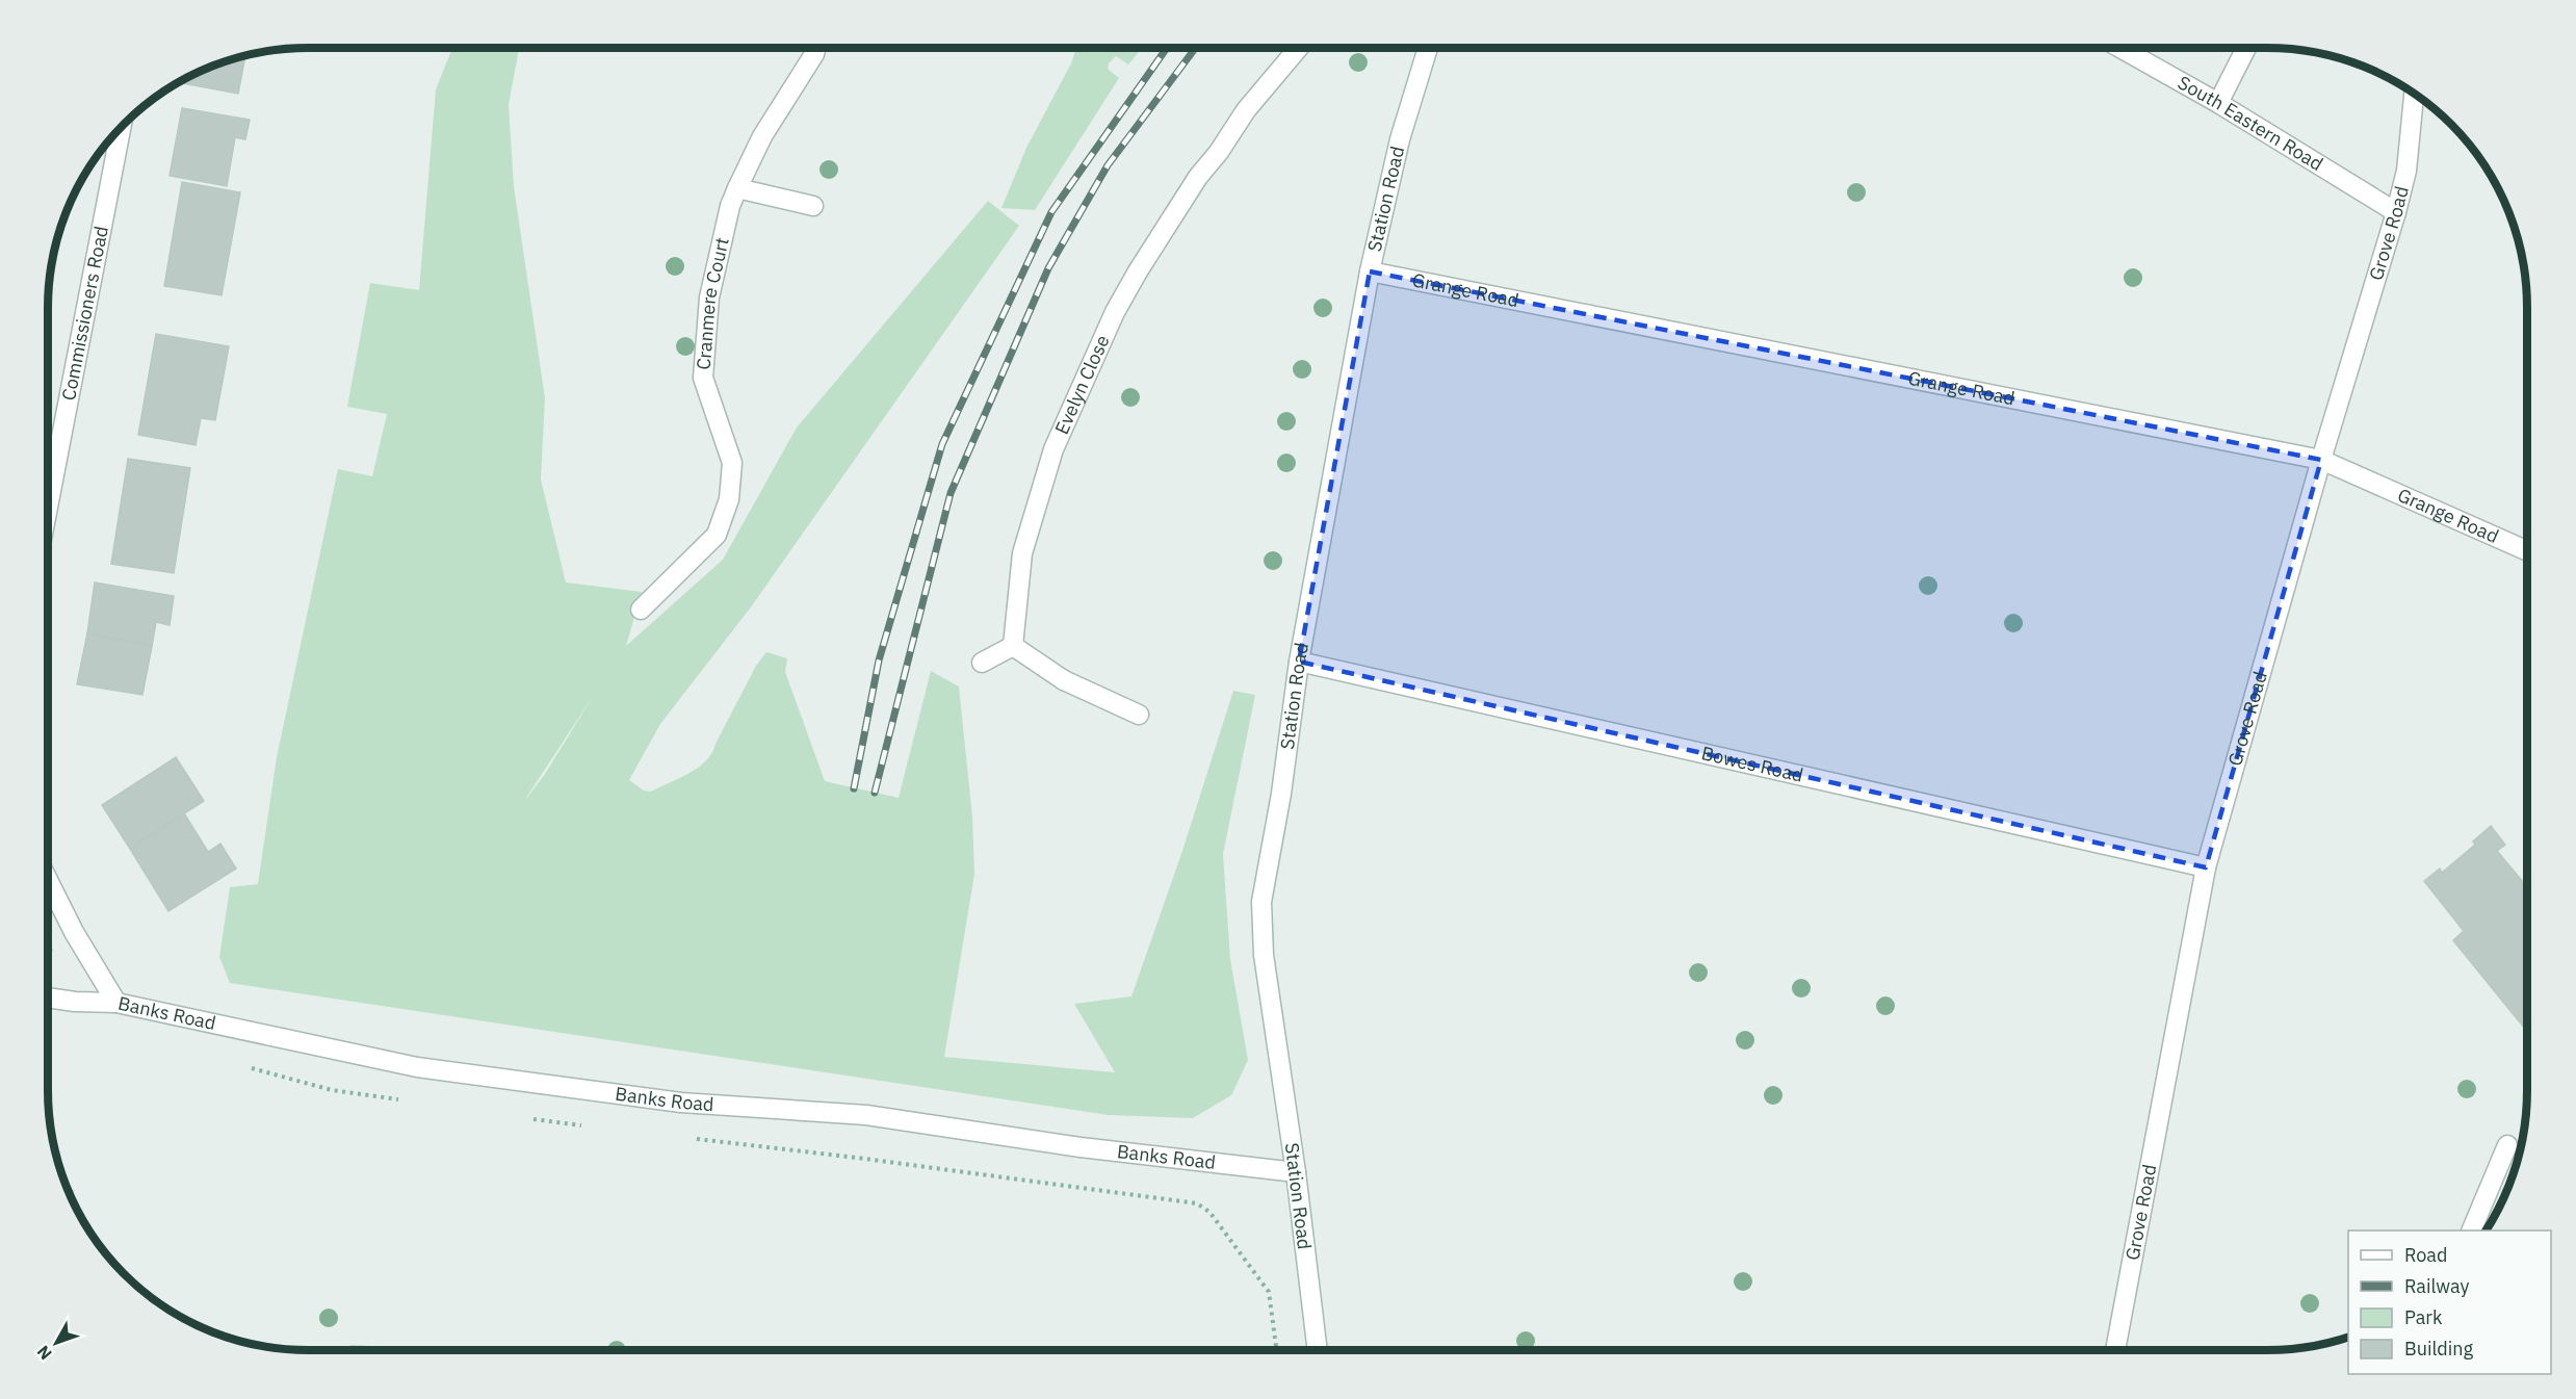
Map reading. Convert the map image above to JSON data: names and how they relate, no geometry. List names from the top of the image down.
{
  "streets": {
    "street": [
      "South Eastern Road",
      "Station Road",
      "Grove Road",
      "Grange Road",
      "Cranmere Court",
      "Commissioners Road",
      "Evelyn Close",
      "Bowes Road",
      "Banks Road"
    ]
  },
  "crossings": [
    ["South Eastern Road", "Grove Road"],
    ["Station Road", "Grange Road"],
    ["Station Road", "Bowes Road"],
    ["Station Road", "Banks Road"],
    ["Grove Road", "Grange Road"],
    ["Grove Road", "Bowes Road"]
  ],
  "legend": [
    "Road",
    "Railway",
    "Park",
    "Building"
  ],
  "north": "bottom left"
}
